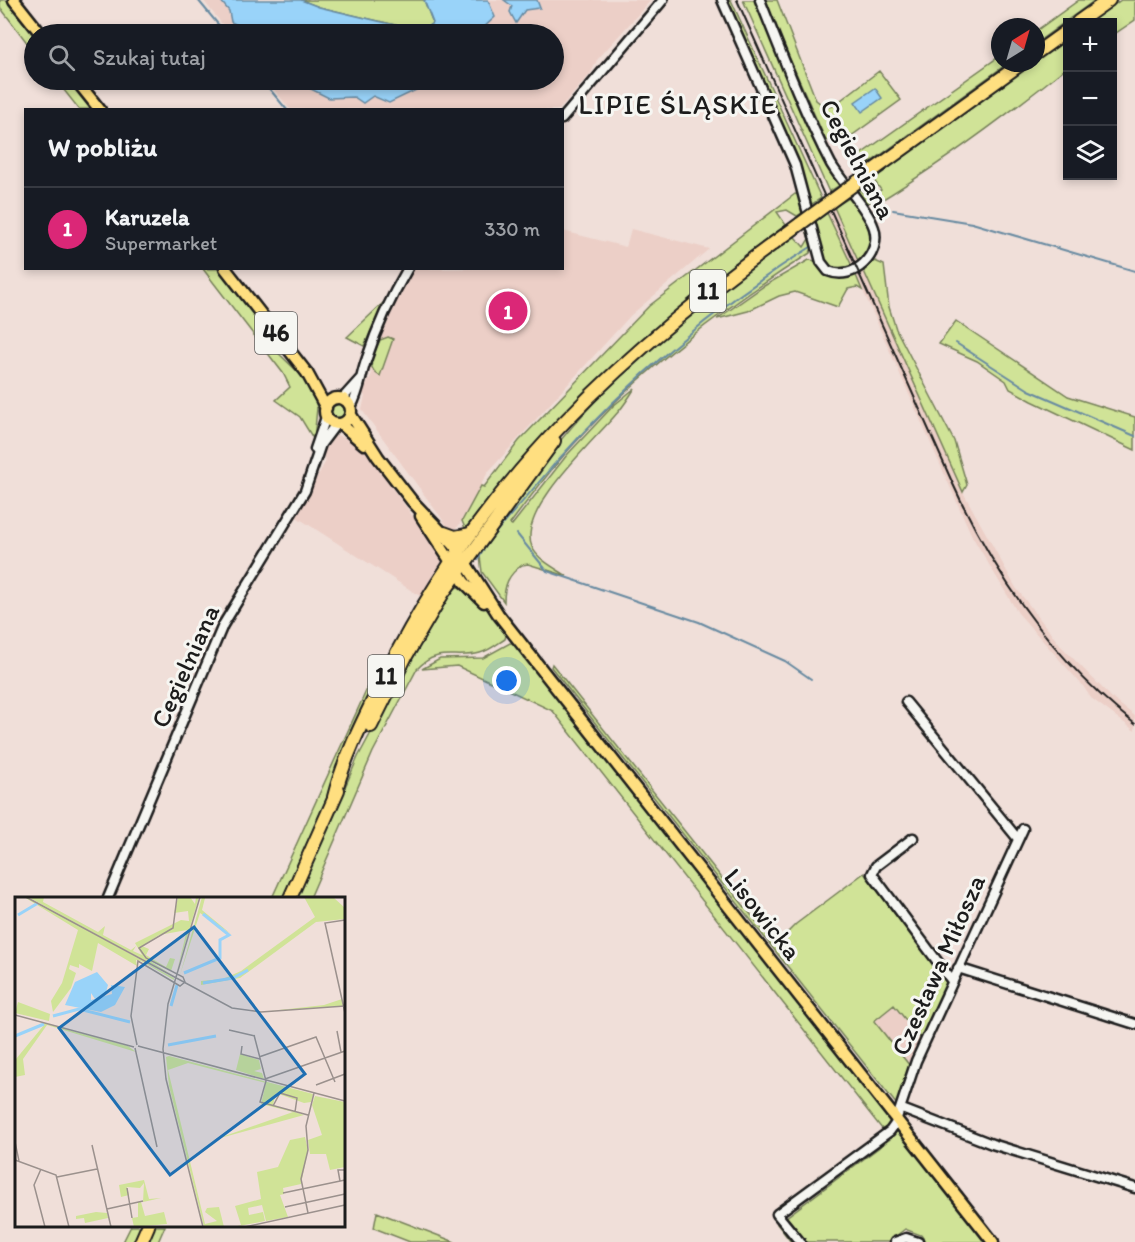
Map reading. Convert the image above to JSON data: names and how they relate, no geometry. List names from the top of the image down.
{
  "streets": {
    "highway": ["11"],
    "main road": ["46", "Lisowicka"],
    "street": ["Cegielniana", "Czesława Miłosza"]
  },
  "crossings": [
    ["Cegielniana", "46"],
    ["Cegielniana", "Lisowicka"],
    ["11", "Lisowicka"],
    ["46", "Lisowicka"],
    ["Lisowicka", "Czesława Miłosza"]
  ],
  "districts": ["LIPIE ŚLĄSKIE"],
  "north": "top right",
  "page": {
    "map_buttons": ["+", "−"],
    "search": "Szukaj tutaj",
    "heading": "W pobliżu",
    "list": [
      {
        "mark": "1",
        "name": "Karuzela",
        "note": "Supermarket",
        "value": "330 m"
      }
    ],
    "pins": "1"
  }
}
